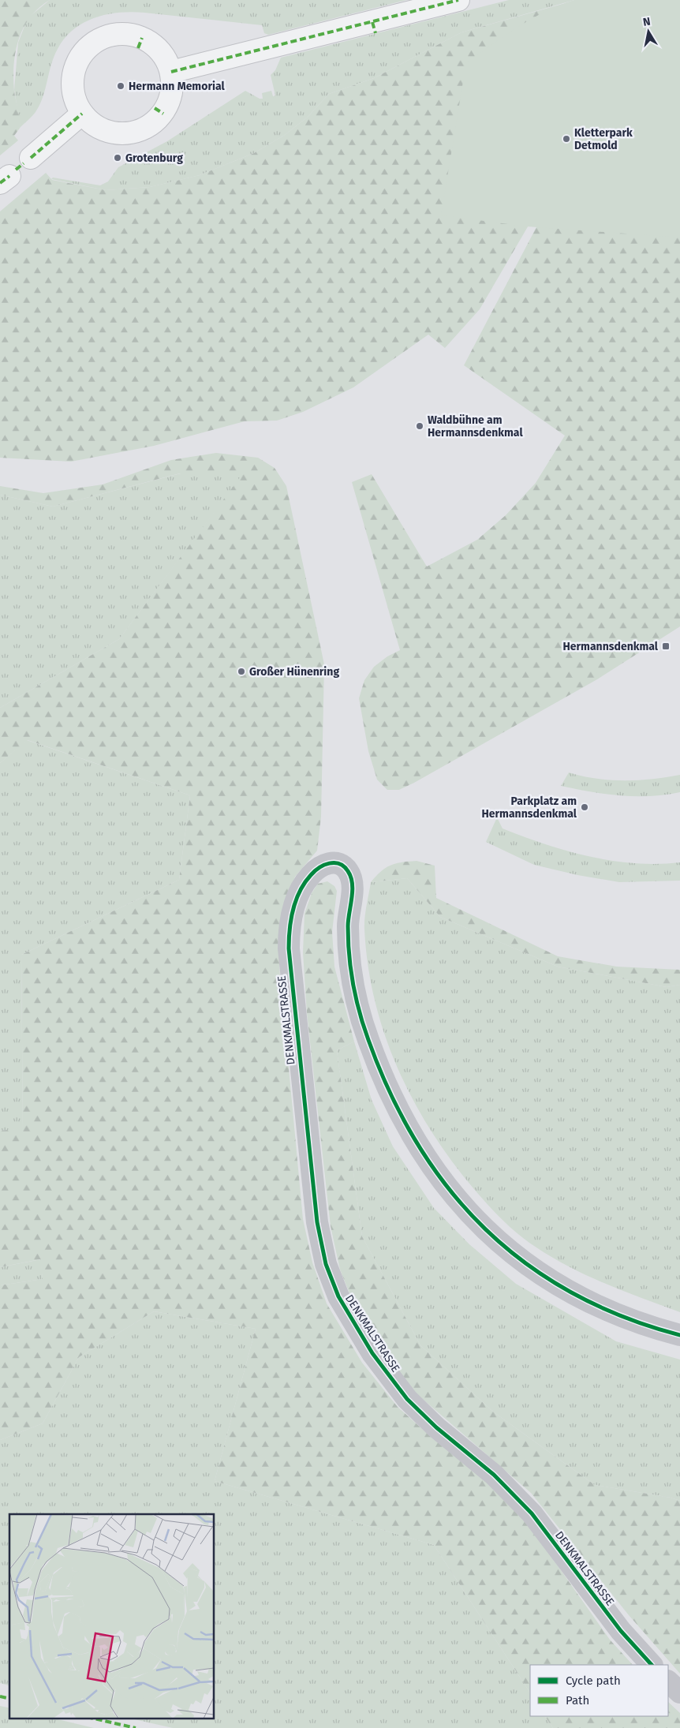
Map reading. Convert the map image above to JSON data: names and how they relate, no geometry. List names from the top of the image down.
{
  "streets": {
    "main road": ["DENKMALSTRASSE"]
  },
  "places": {
    "other": [
      "Hermann Memorial",
      "Kletterpark Detmold",
      "Grotenburg",
      "Waldbühne am Hermannsdenkmal",
      "Großer Hünenring",
      "Parkplatz am Hermannsdenkmal"
    ],
    "transit": ["Hermannsdenkmal"]
  },
  "legend": ["Cycle path", "Path"],
  "north": "top"
}
